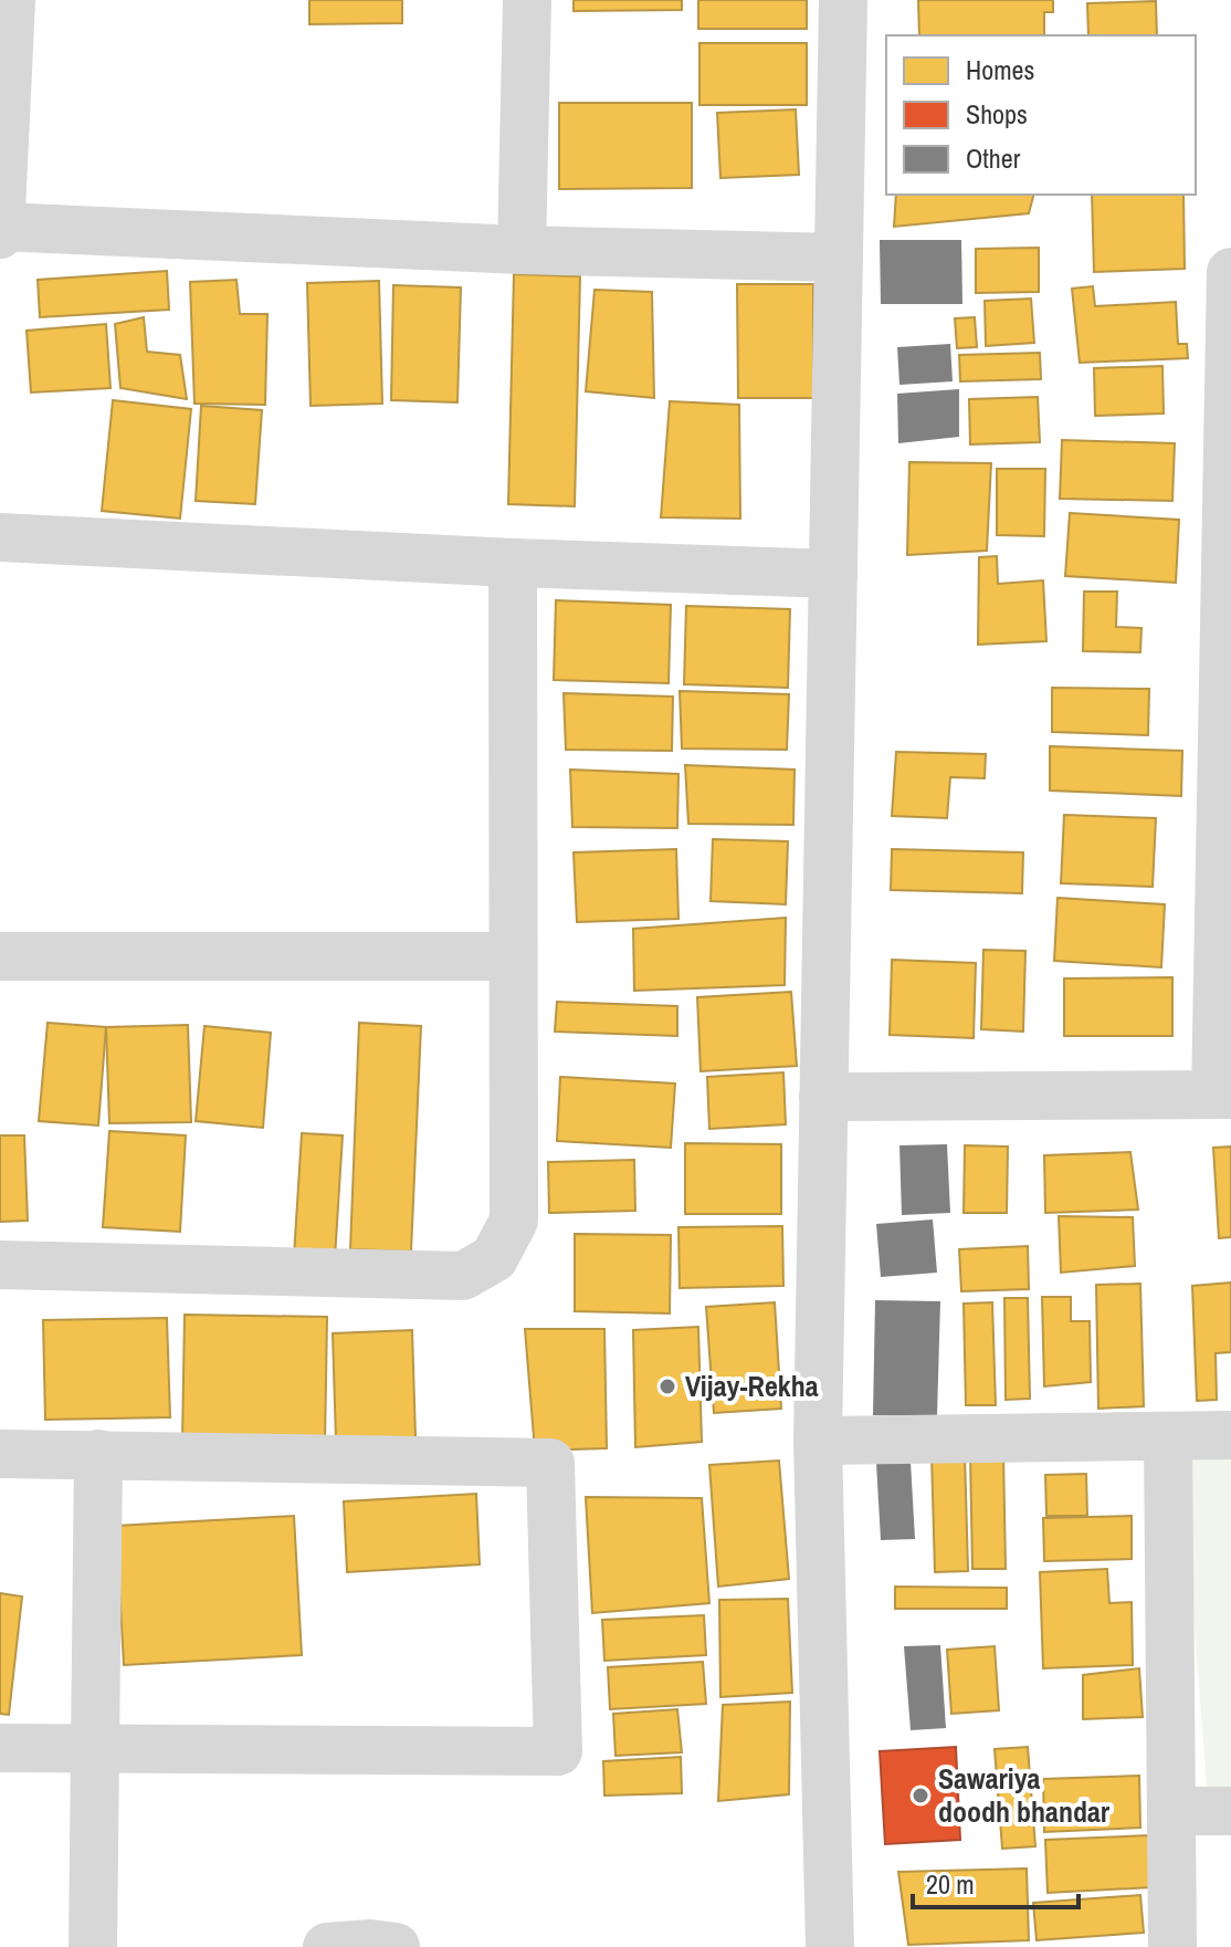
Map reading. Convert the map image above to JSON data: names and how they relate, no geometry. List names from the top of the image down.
{
  "places": ["Vijay-Rekha", "Sawariya doodh bhandar"],
  "legend": ["Homes", "Shops", "Other"],
  "scale_bar": "20 m"
}
